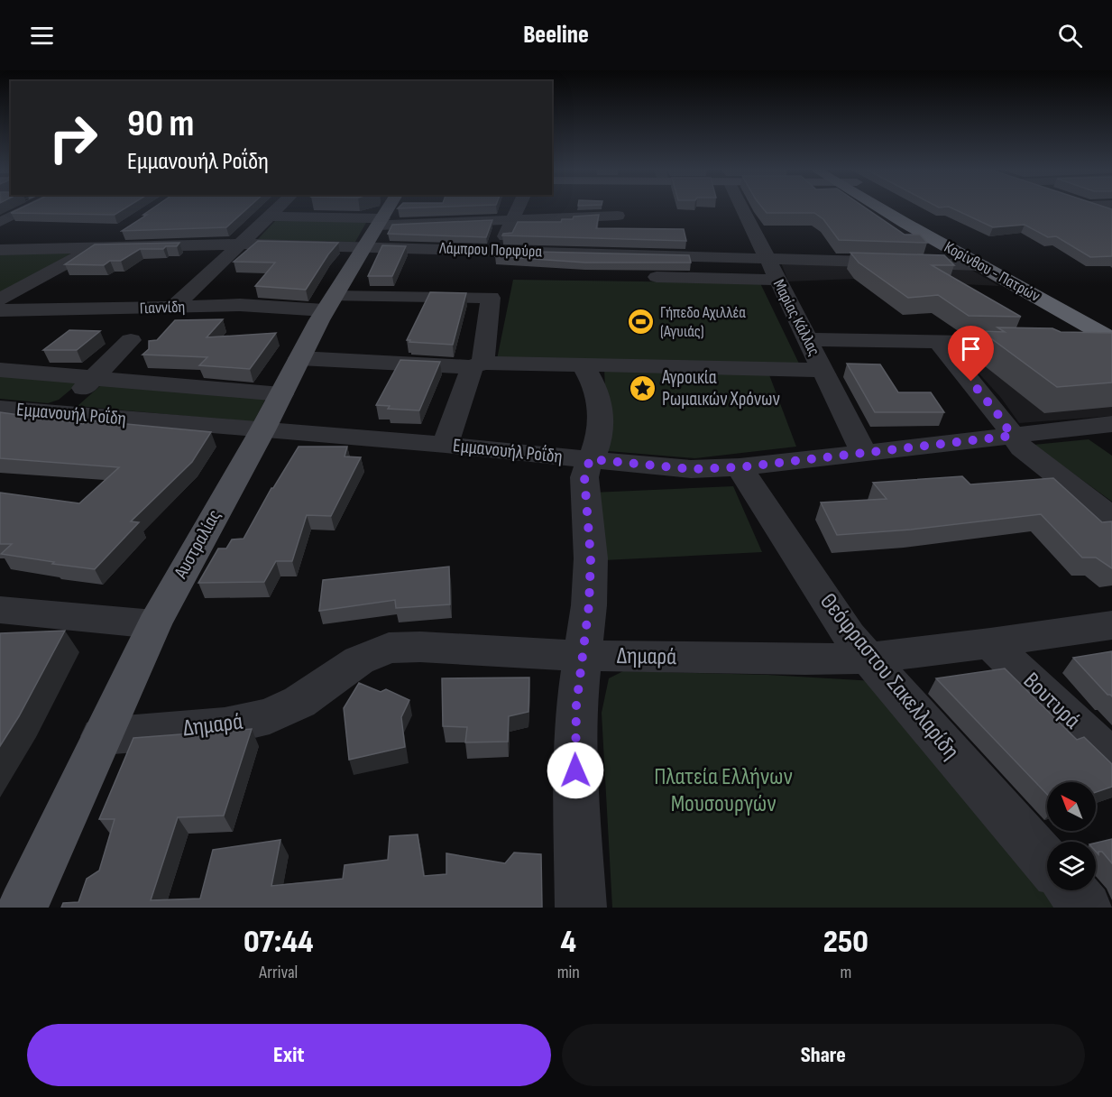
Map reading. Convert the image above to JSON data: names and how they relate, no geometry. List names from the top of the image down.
{
  "streets": {
    "highway": ["Κορίνθου - Πατρών"],
    "main road": ["Αυστραλίας"],
    "street": [
      "Λάμπρου Πορφύρα",
      "Γιαννίδη",
      "Μαρίας Κάλλας",
      "Εμμανουήλ Ροΐδη",
      "Δημαρά",
      "Θεόφραστου Σακελλαρίδη",
      "Βουτυρά"
    ]
  },
  "crossings": [
    ["Λάμπρου Πορφύρα", "Κορίνθου - Πατρών"],
    ["Λάμπρου Πορφύρα", "Μαρίας Κάλλας"],
    ["Λάμπρου Πορφύρα", "Αυστραλίας"],
    ["Γιαννίδη", "Αυστραλίας"],
    ["Μαρίας Κάλλας", "Εμμανουήλ Ροΐδη"],
    ["Εμμανουήλ Ροΐδη", "Αυστραλίας"],
    ["Εμμανουήλ Ροΐδη", "Θεόφραστου Σακελλαρίδη"],
    ["Αυστραλίας", "Δημαρά"],
    ["Δημαρά", "Θεόφραστου Σακελλαρίδη"],
    ["Δημαρά", "Βουτυρά"]
  ],
  "parks": ["Πλατεία Ελλήνων Μουσουργών"],
  "places": {
    "sports": ["Γήπεδο Αχιλλέα (Αγυιάς)"],
    "place": ["Αγροικία Ρωμαικών Χρόνων"]
  },
  "north": "top left",
  "page": {
    "header": "Beeline",
    "turn": ["90 m", "Εμμανουήλ Ροΐδη"],
    "eta": [
      "07:44",
      "Arrival",
      "4",
      "min",
      "250",
      "m"
    ],
    "buttons": ["Exit", "Share"]
  }
}
